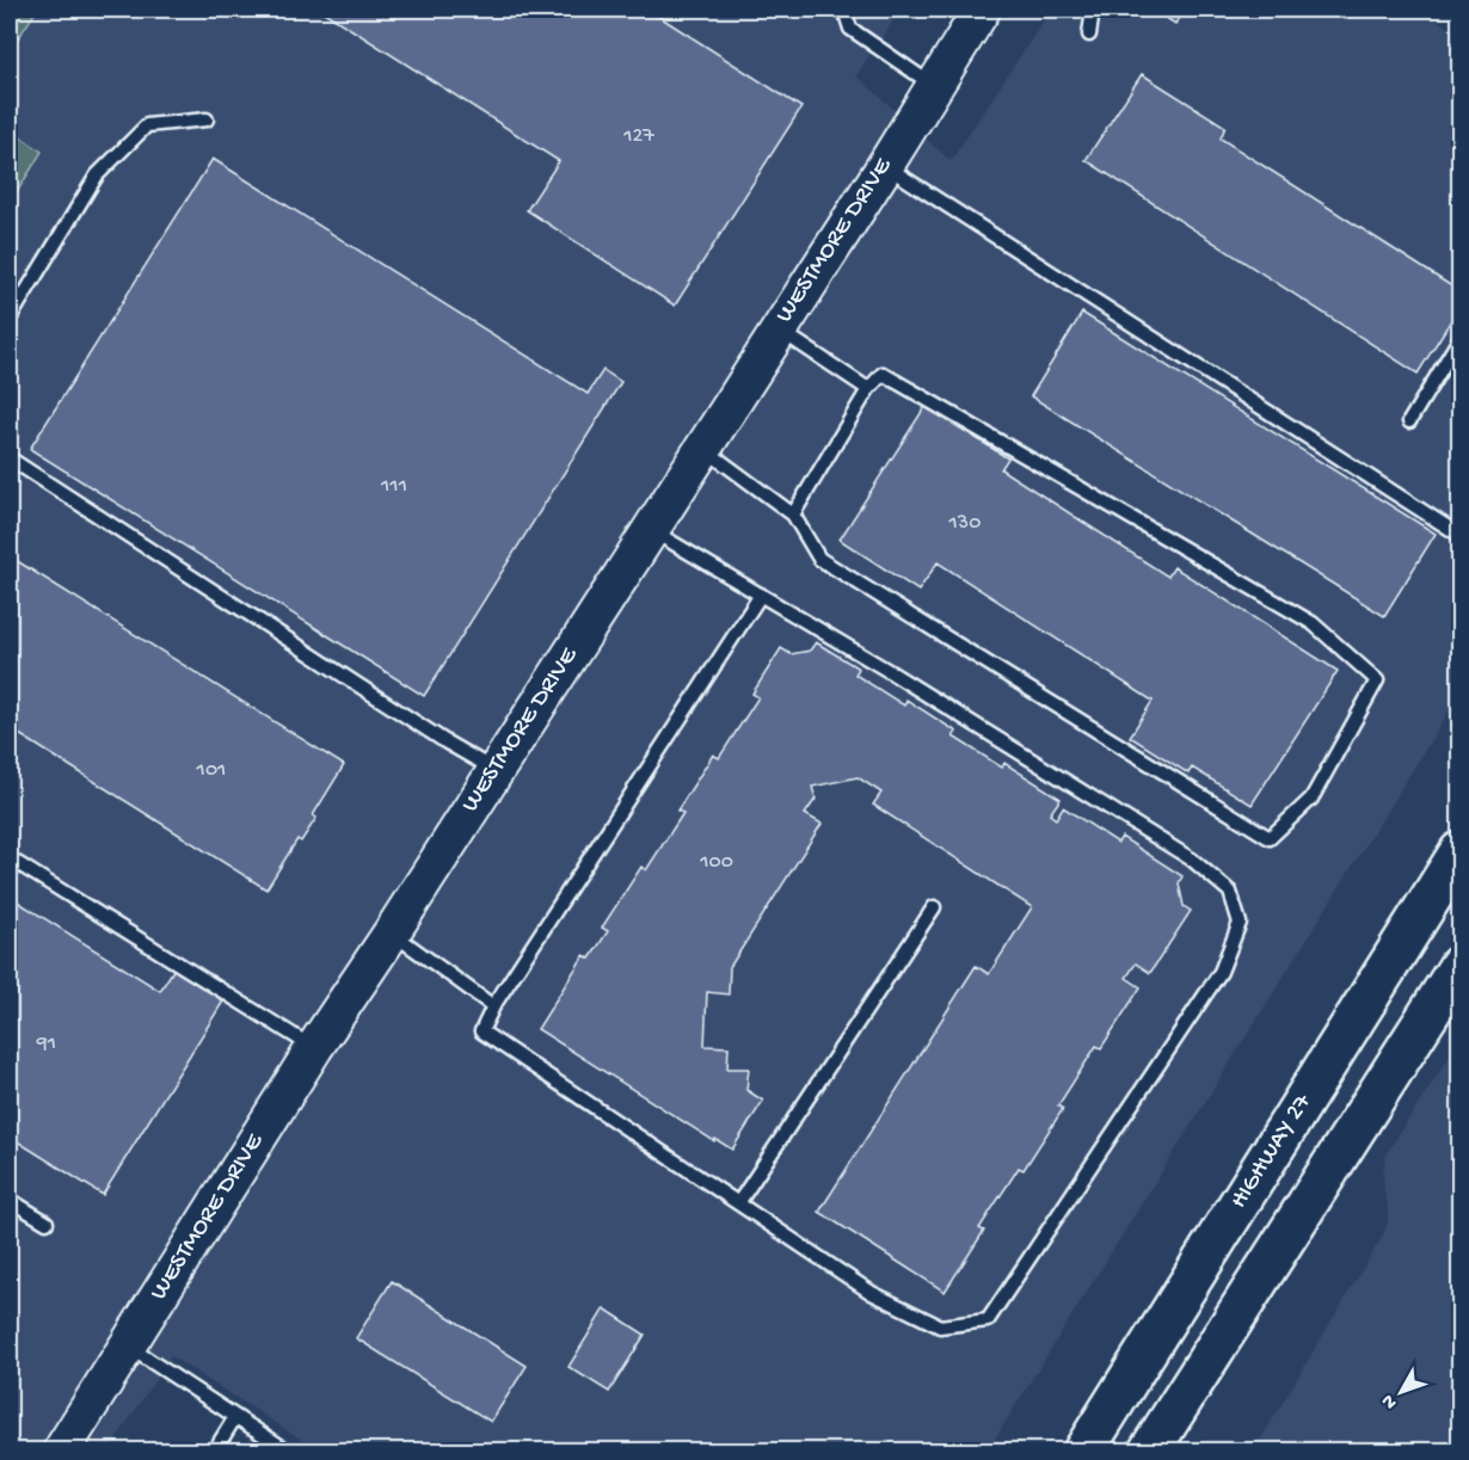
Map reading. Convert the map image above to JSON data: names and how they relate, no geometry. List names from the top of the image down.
{
  "streets": {
    "main road": ["HIGHWAY 27"],
    "street": ["WESTMORE DRIVE"]
  },
  "house_numbers": [
    "127",
    "111",
    "130",
    "101",
    "100",
    "91"
  ],
  "north": "bottom left"
}
